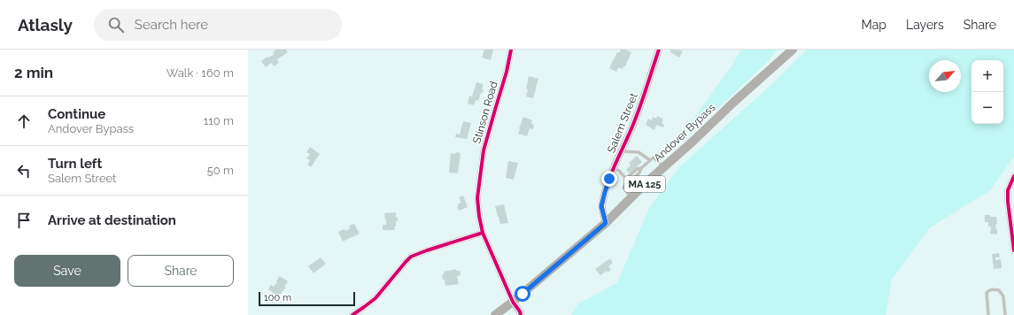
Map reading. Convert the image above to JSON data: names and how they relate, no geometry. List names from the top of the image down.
{
  "streets": {
    "main road": ["Andover Bypass", "MA 125"],
    "street": ["Stinson Road", "Salem Street"]
  },
  "crossings": [
    ["Stinson Road", "Andover Bypass"],
    ["Salem Street", "Andover Bypass"]
  ],
  "scale_bar": "100 m",
  "north": "top right",
  "page": {
    "header": "Atlasly",
    "search": "Search here",
    "nav": ["Map", "Layers", "Share"],
    "heading": ["2 min", "Walk · 160 m"],
    "map_buttons": ["+", "−"],
    "list": [
      ["Continue", "Andover Bypass", "110 m"],
      ["Turn left", "Salem Street", "50 m"],
      "Arrive at destination"
    ],
    "buttons": ["Save", "Share"],
    "scale": "100 m"
  }
}
